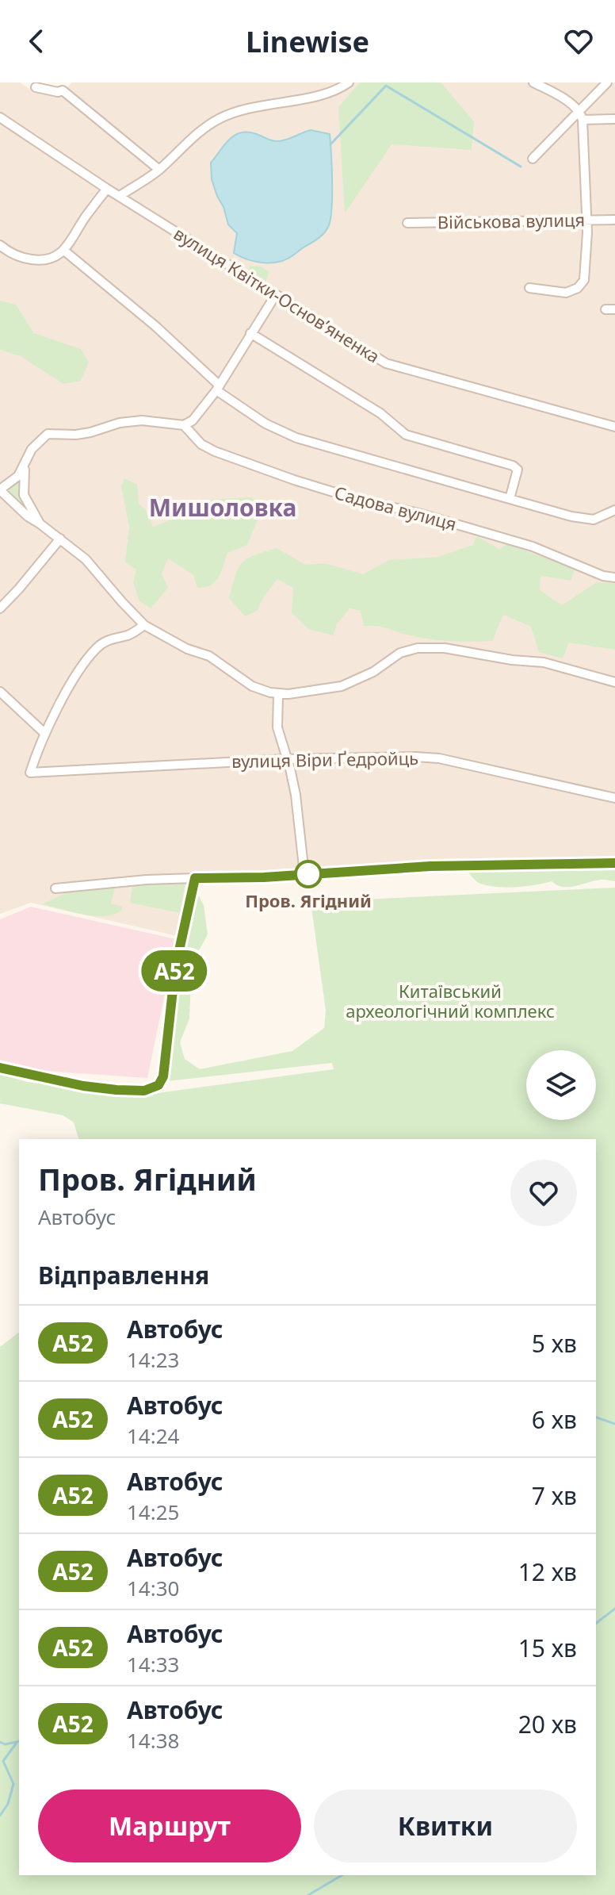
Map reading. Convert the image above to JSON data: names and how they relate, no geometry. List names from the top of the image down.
{
  "streets": {
    "street": [
      "Військова вулиця",
      "вулиця Квітки-Основ’яненка",
      "Садова вулиця",
      "вулиця Віри Ґедройць"
    ]
  },
  "districts": ["Мишоловка"],
  "parks": ["Китаївський археологічний комплекс"],
  "places": ["Пров. Ягідний"],
  "lines": ["bus line А52"],
  "page": {
    "header": "Linewise",
    "on_map": "А52",
    "heading": [
      ["Пров. Ягідний", "Автобус"],
      "Відправлення"
    ],
    "list": [
      {
        "mark": "А52",
        "name": "Автобус",
        "note": "14:23",
        "value": "5 хв"
      },
      {
        "mark": "А52",
        "name": "Автобус",
        "note": "14:24",
        "value": "6 хв"
      },
      {
        "mark": "А52",
        "name": "Автобус",
        "note": "14:25",
        "value": "7 хв"
      },
      {
        "mark": "А52",
        "name": "Автобус",
        "note": "14:30",
        "value": "12 хв"
      },
      {
        "mark": "А52",
        "name": "Автобус",
        "note": "14:33",
        "value": "15 хв"
      },
      {
        "mark": "А52",
        "name": "Автобус",
        "note": "14:38",
        "value": "20 хв"
      }
    ],
    "buttons": ["Маршрут", "Квитки"]
  }
}
